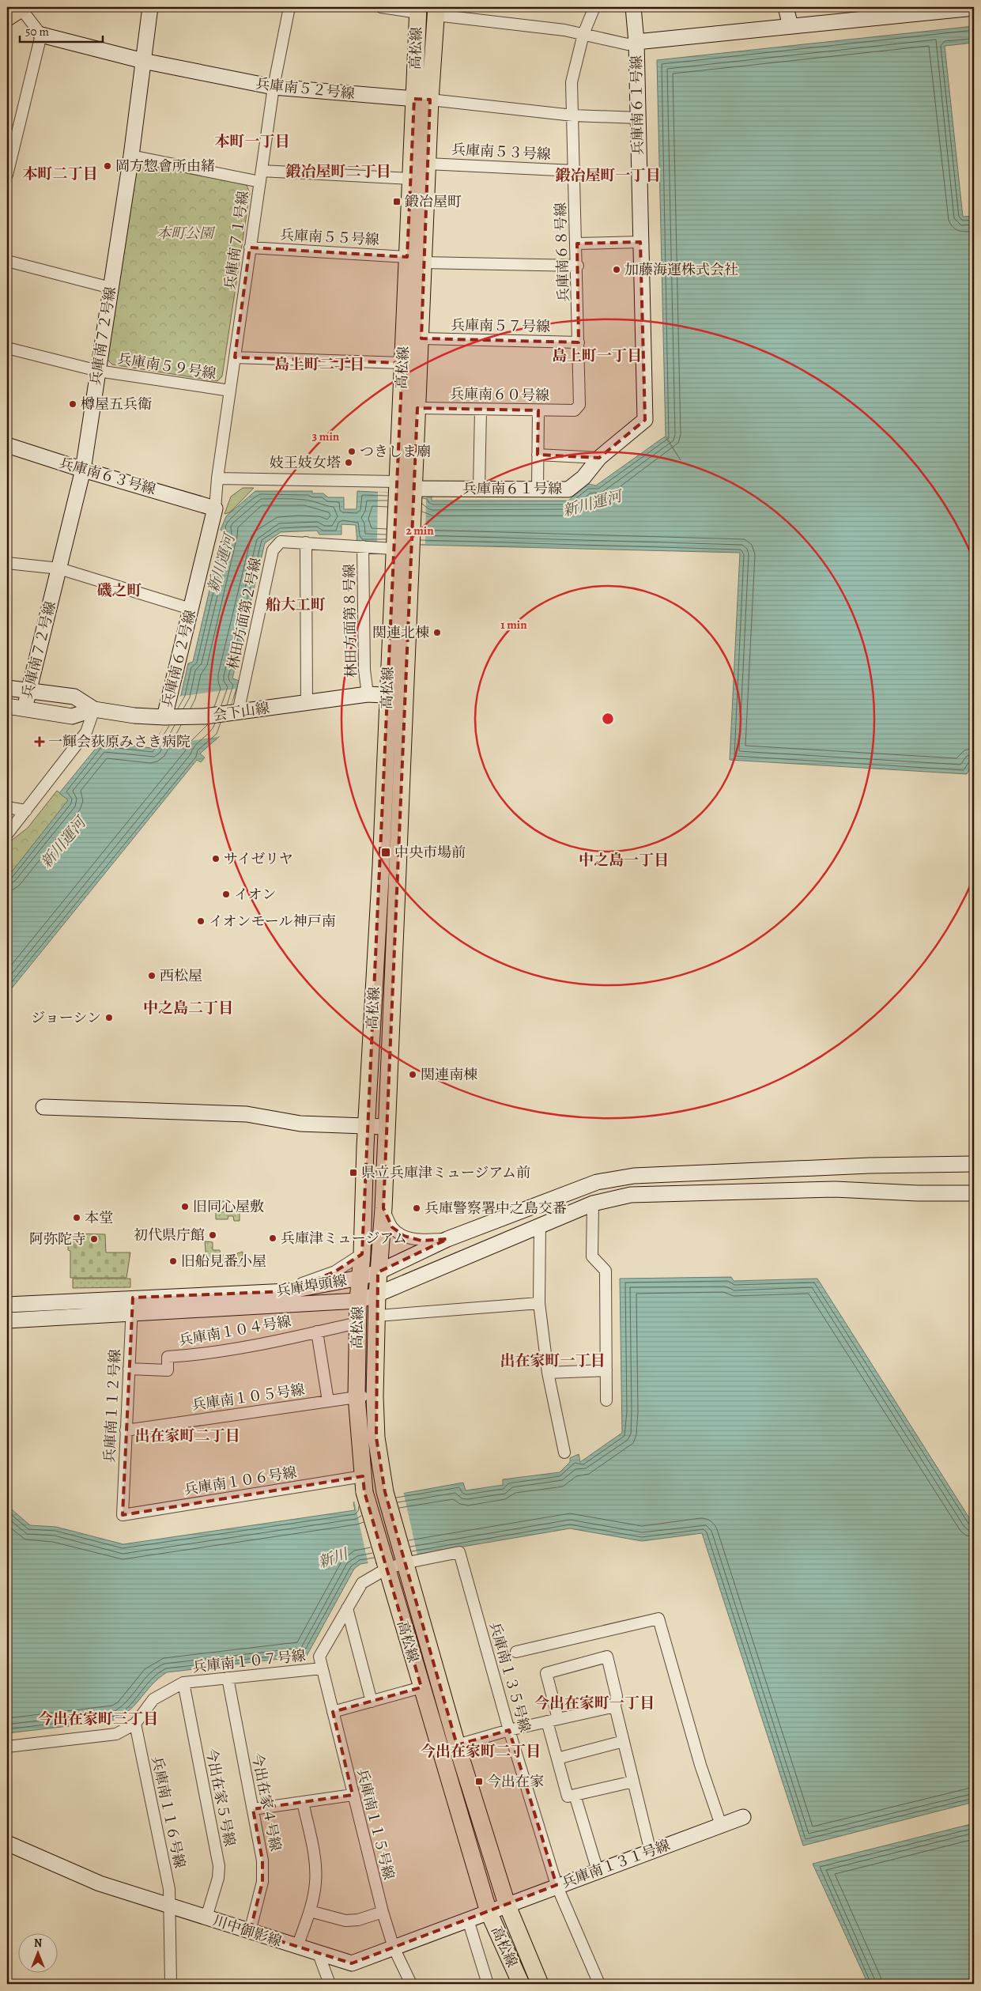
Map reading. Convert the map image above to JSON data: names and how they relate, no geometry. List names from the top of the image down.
{
  "streets": {
    "main road": ["高松線"],
    "street": [
      "兵庫南５２号線",
      "兵庫南６１号線",
      "兵庫南５３号線",
      "兵庫南５５号線",
      "兵庫南７１号線",
      "兵庫南６８号線",
      "兵庫南５７号線",
      "兵庫南７２号線",
      "兵庫南５９号線",
      "兵庫南６０号線",
      "兵庫南６３号線",
      "林田方面第２号線",
      "林田方面第８号線",
      "兵庫南６２号線",
      "会下山線",
      "兵庫埠頭線",
      "兵庫南１０４号線",
      "兵庫南１０５号線",
      "兵庫南１１２号線",
      "兵庫南１０６号線",
      "兵庫南１０７号線",
      "兵庫南１３５号線",
      "今出在家５号線",
      "今出在家４号線",
      "兵庫南１１６号線",
      "兵庫南１１５号線",
      "兵庫南１３１号線",
      "川中御影線"
    ]
  },
  "crossings": [
    ["高松線", "兵庫南５２号線"],
    ["高松線", "兵庫南６１号線"],
    ["高松線", "兵庫南５３号線"],
    ["高松線", "兵庫南５５号線"],
    ["高松線", "兵庫南５７号線"],
    ["高松線", "兵庫南６０号線"],
    ["高松線", "林田方面第２号線"],
    ["高松線", "会下山線"],
    ["高松線", "兵庫埠頭線"],
    ["高松線", "兵庫南１０４号線"],
    ["高松線", "兵庫南１０５号線"],
    ["高松線", "兵庫南１０６号線"],
    ["高松線", "兵庫南１０７号線"],
    ["高松線", "兵庫南１３５号線"],
    ["高松線", "兵庫南１３１号線"],
    ["高松線", "川中御影線"],
    ["兵庫南５２号線", "兵庫南６１号線"],
    ["兵庫南５２号線", "兵庫南７１号線"],
    ["兵庫南５２号線", "兵庫南６８号線"],
    ["兵庫南５２号線", "兵庫南７２号線"],
    ["兵庫南５３号線", "兵庫南６８号線"],
    ["兵庫南５５号線", "兵庫南７１号線"],
    ["兵庫南７１号線", "兵庫南５９号線"],
    ["兵庫南７１号線", "兵庫南６２号線"],
    ["兵庫南６８号線", "兵庫南５７号線"],
    ["兵庫南６８号線", "兵庫南６０号線"],
    ["兵庫南７２号線", "兵庫南５９号線"],
    ["兵庫南７２号線", "兵庫南６３号線"],
    ["兵庫南７２号線", "会下山線"],
    ["兵庫南６３号線", "兵庫南６２号線"],
    ["林田方面第２号線", "林田方面第８号線"],
    ["林田方面第２号線", "会下山線"],
    ["林田方面第８号線", "会下山線"],
    ["兵庫南６２号線", "会下山線"],
    ["兵庫埠頭線", "兵庫南１１２号線"],
    ["兵庫南１０４号線", "兵庫南１１２号線"],
    ["兵庫南１０５号線", "兵庫南１１２号線"],
    ["兵庫南１１２号線", "兵庫南１０６号線"],
    ["兵庫南１０７号線", "兵庫南１３５号線"],
    ["兵庫南１０７号線", "今出在家５号線"],
    ["兵庫南１０７号線", "今出在家４号線"],
    ["兵庫南１０７号線", "兵庫南１１６号線"],
    ["兵庫南１０７号線", "兵庫南１１５号線"],
    ["兵庫南１３５号線", "兵庫南１３１号線"],
    ["今出在家５号線", "川中御影線"],
    ["今出在家４号線", "川中御影線"],
    ["兵庫南１１６号線", "川中御影線"],
    ["兵庫南１１５号線", "川中御影線"],
    ["兵庫南１３１号線", "川中御影線"]
  ],
  "districts": [
    "本町一丁目",
    "鍛冶屋町二丁目",
    "本町二丁目",
    "鍛冶屋町一丁目",
    "島上町一丁目",
    "島上町二丁目",
    "磯之町",
    "船大工町",
    "中之島一丁目",
    "中之島二丁目",
    "出在家町一丁目",
    "出在家町二丁目",
    "今出在家町一丁目",
    "今出在家町三丁目",
    "今出在家町二丁目"
  ],
  "water": ["新川運河", "新川"],
  "parks": ["本町公園"],
  "places": {
    "other": [
      "岡方惣會所由緒",
      "加藤海運株式会社",
      "樽屋五兵衛",
      "つきしま廟",
      "妓王妓女塔",
      "関連北棟",
      "サイゼリヤ",
      "イオン",
      "イオンモール神戸南",
      "西松屋",
      "ジョーシン",
      "関連南棟",
      "旧同心屋敷",
      "兵庫警察署中之島交番",
      "本堂",
      "初代県庁館",
      "兵庫津ミュージアム",
      "阿弥陀寺",
      "旧船見番小屋"
    ],
    "transit": [
      "鍛冶屋町",
      "中央市場前",
      "県立兵庫津ミュージアム前",
      "今出在家"
    ],
    "health": ["一輝会荻原みさき病院"]
  },
  "scale_bar": "50 m",
  "north": "top",
  "rings": ["3 min", "2 min", "1 min"]
}
